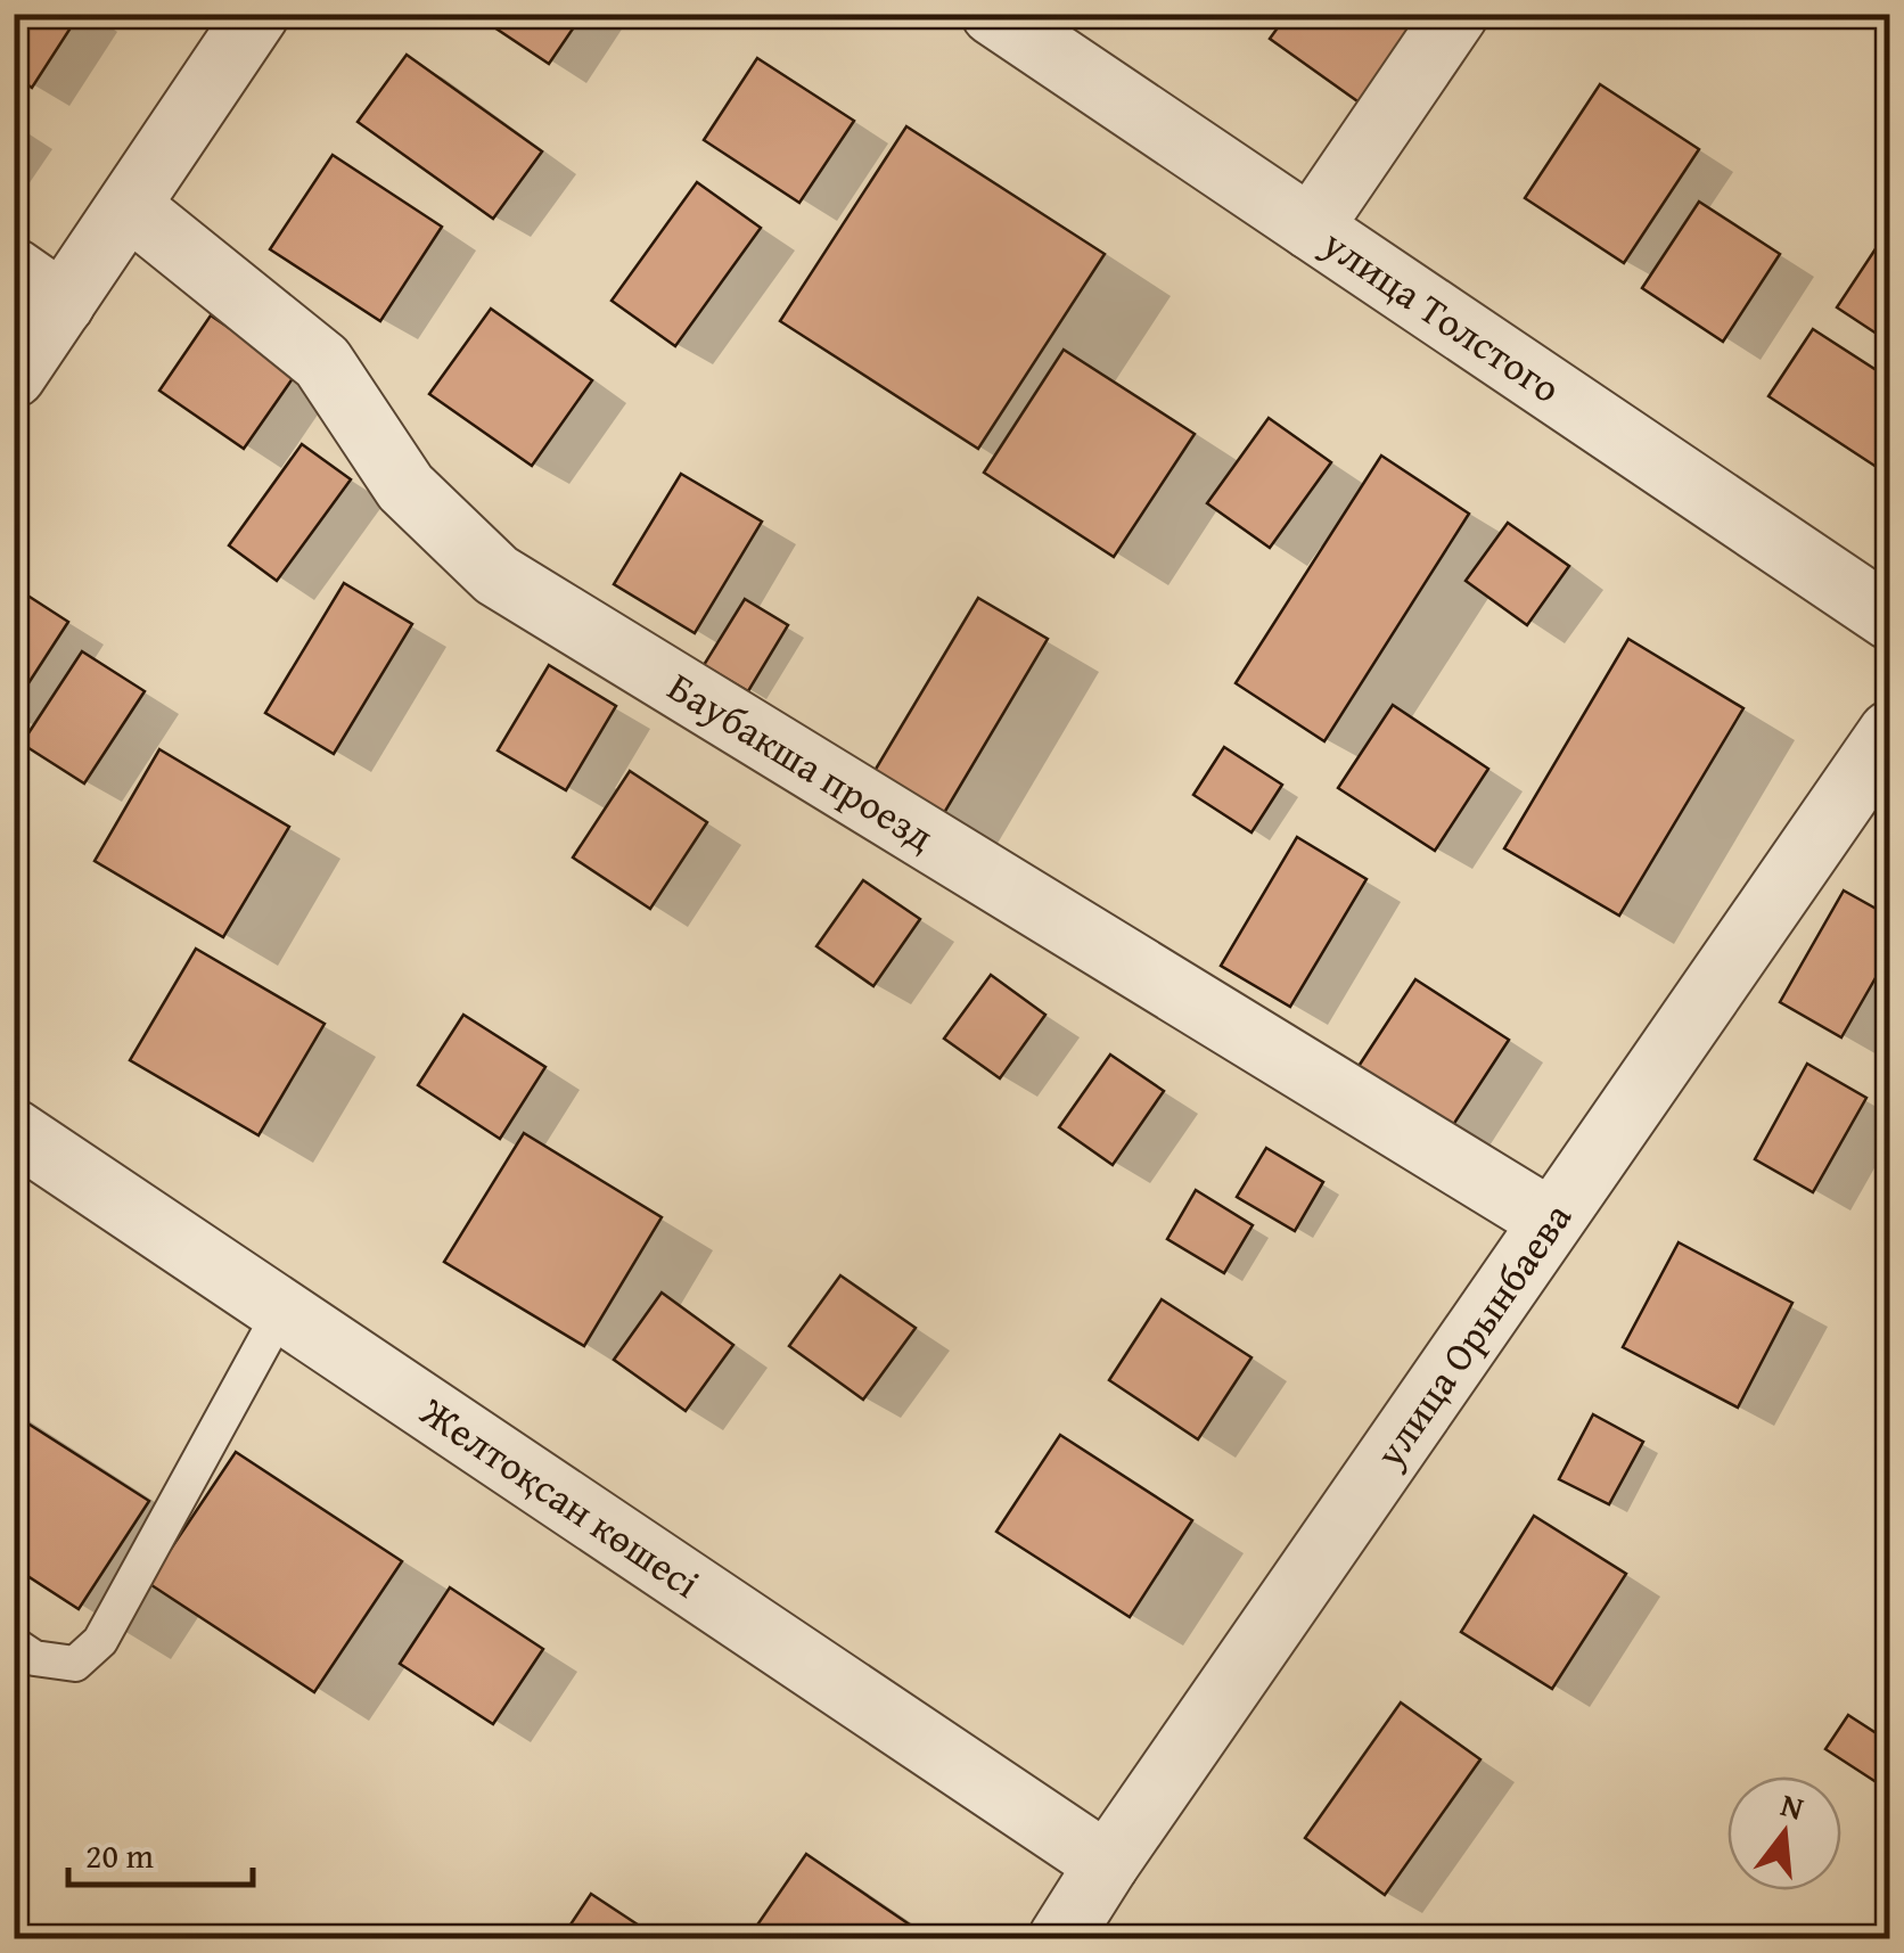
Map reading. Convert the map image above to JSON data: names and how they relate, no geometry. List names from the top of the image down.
{
  "streets": {
    "street": [
      "улица Толстого",
      "Баубакша проезд",
      "улица Орынбаева",
      "Желтоқсан көшесі"
    ]
  },
  "crossings": [
    ["Баубакша проезд", "улица Орынбаева"],
    ["улица Орынбаева", "Желтоқсан көшесі"]
  ],
  "scale_bar": "20 m",
  "north": "top"
}
